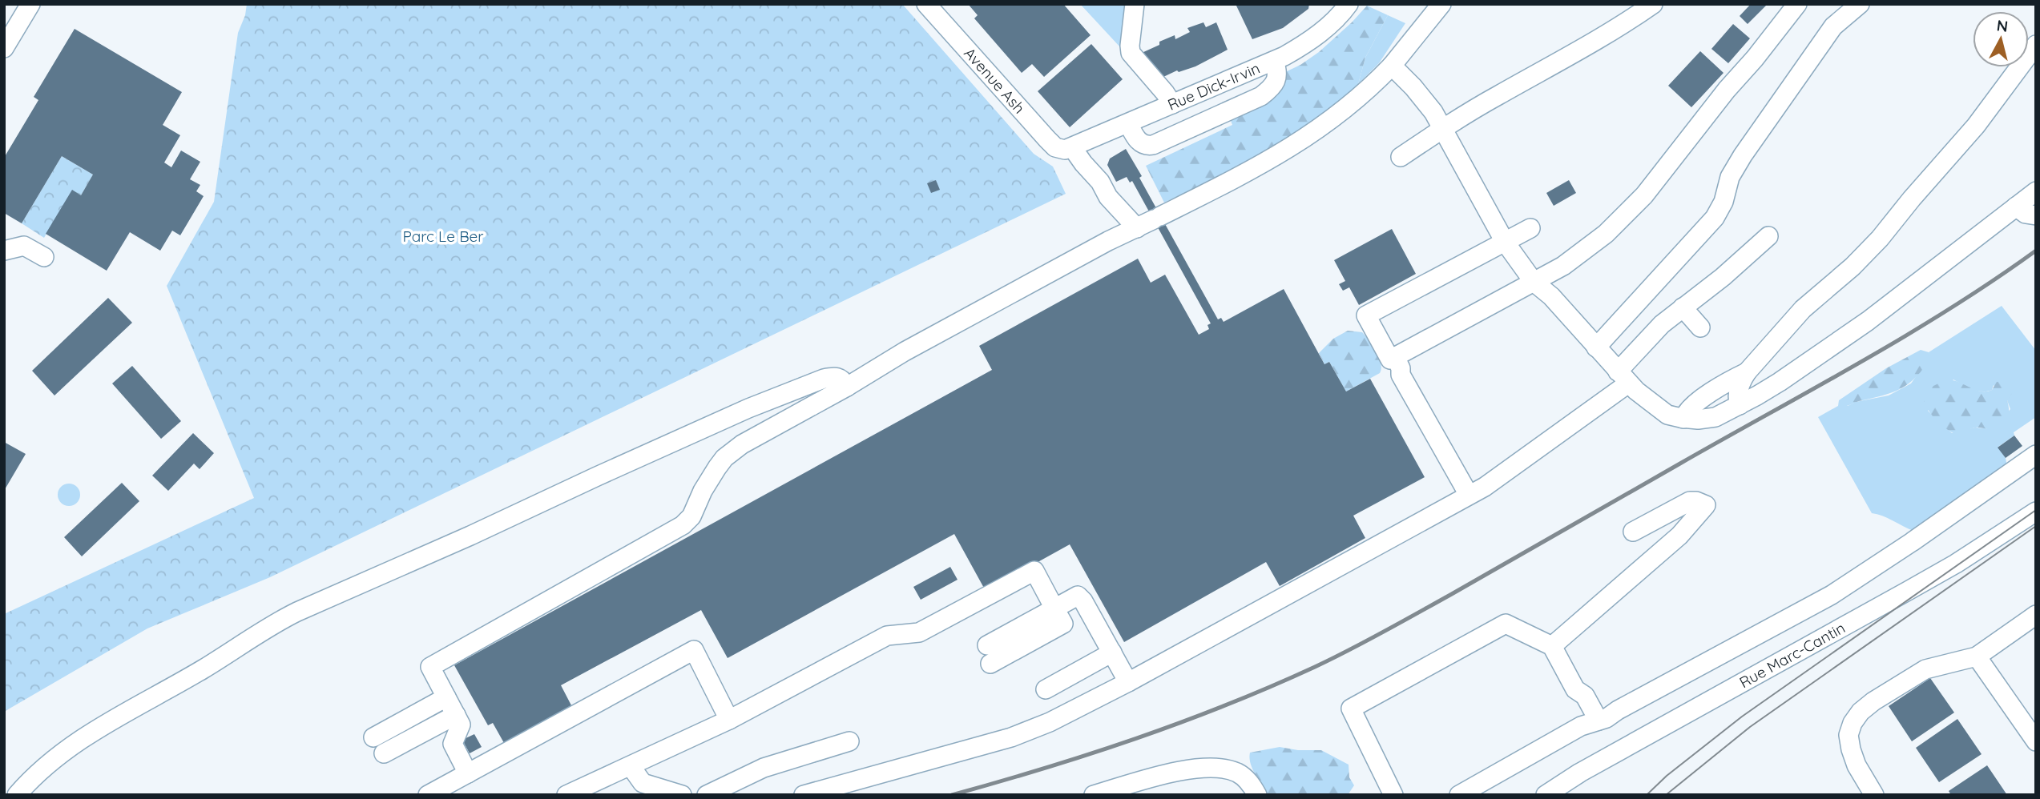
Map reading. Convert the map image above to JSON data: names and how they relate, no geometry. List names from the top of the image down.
{
  "streets": {
    "street": ["Avenue Ash", "Rue Dick-Irvin", "Rue Marc-Cantin"]
  },
  "crossings": [
    ["Avenue Ash", "Rue Dick-Irvin"]
  ],
  "parks": ["Parc Le Ber"],
  "north": "top"
}
